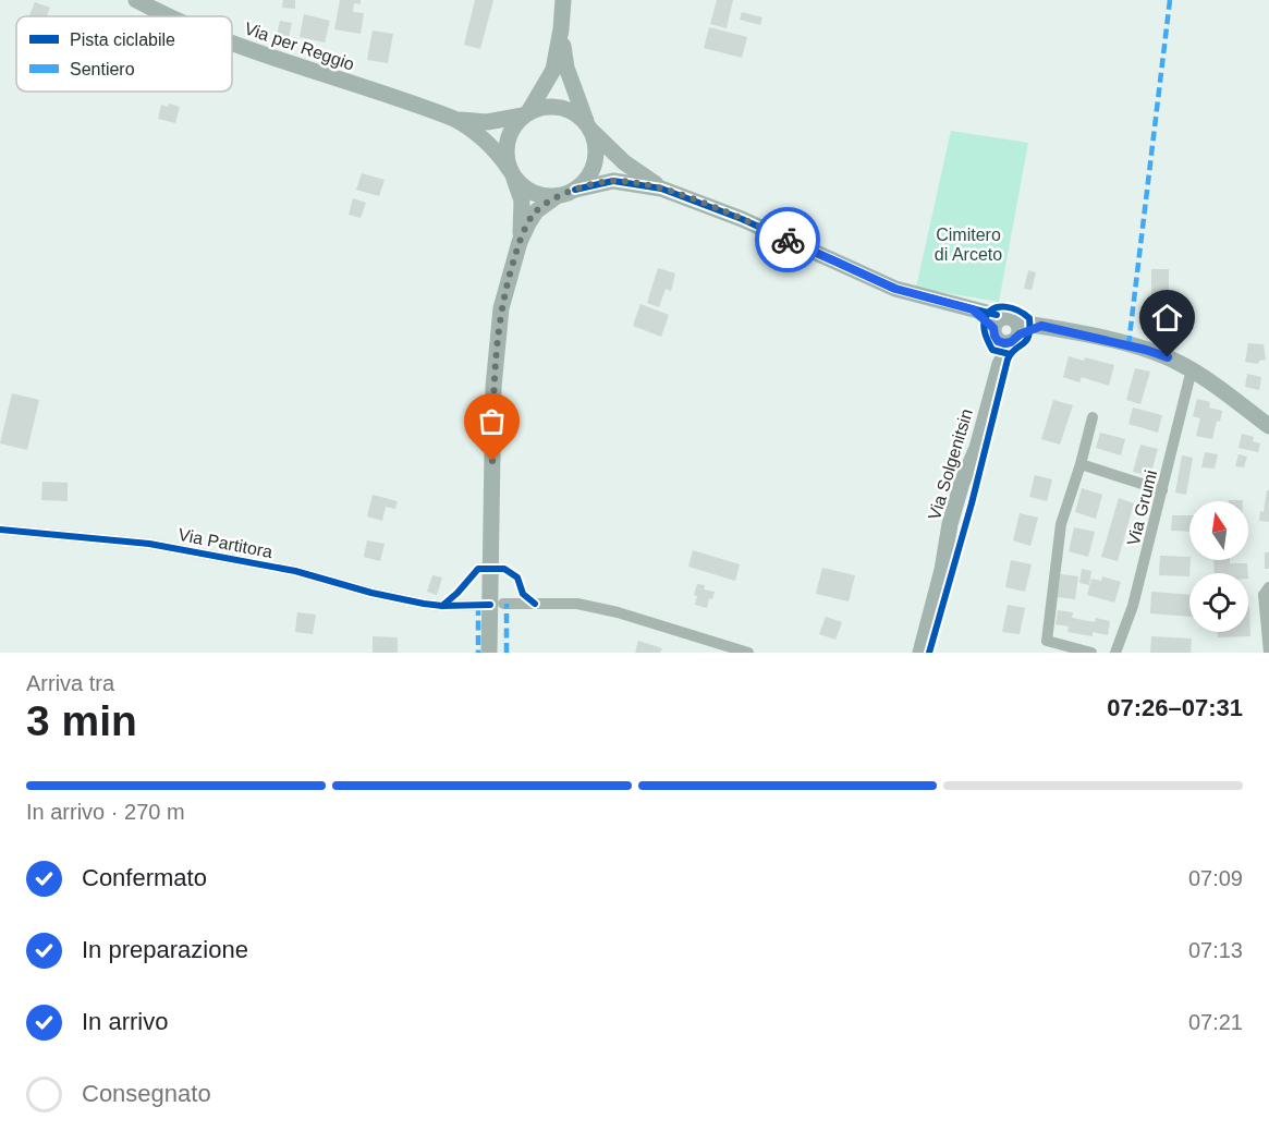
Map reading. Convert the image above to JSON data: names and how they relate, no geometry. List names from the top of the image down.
{
  "streets": {
    "street": [
      "Via per Reggio",
      "Via Solgenitsin",
      "Via Grumi",
      "Via Partitora"
    ]
  },
  "parks": ["Cimitero di Arceto"],
  "legend": ["Pista ciclabile", "Sentiero"],
  "north": "top",
  "page": {
    "heading": ["3 min", "Arriva tra", "07:26–07:31"],
    "bar": "In arrivo · 270 m",
    "list": [
      ["Confermato", "07:09"],
      ["In preparazione", "07:13"],
      ["In arrivo", "07:21"],
      "Consegnato"
    ]
  }
}
